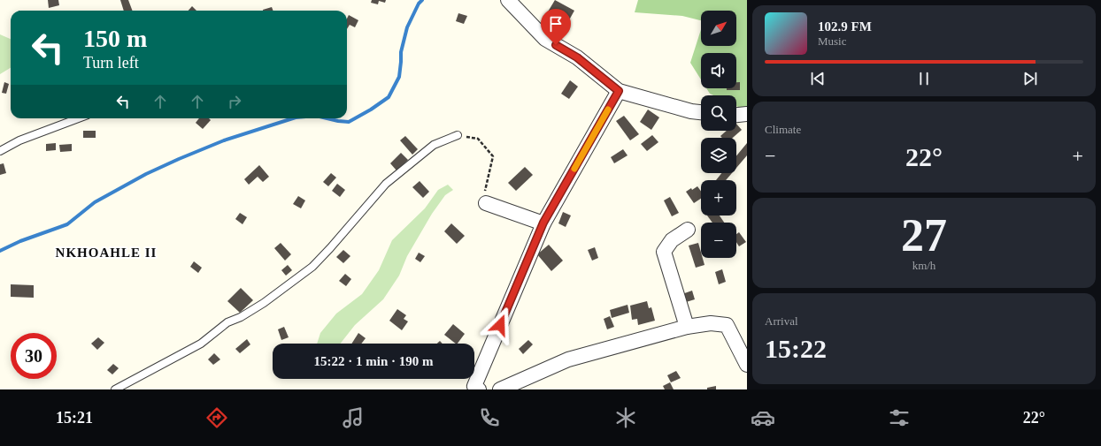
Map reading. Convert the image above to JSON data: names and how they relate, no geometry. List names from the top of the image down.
{
  "districts": ["NKHOAHLE II"],
  "north": "top right",
  "page": {
    "map_buttons": ["+", "−"],
    "turn": ["150 m", "Turn left"],
    "song": ["102.9 FM", "Music"],
    "tile": [
      "Climate",
      ["27", "km/h"],
      ["Arrival", "15:22"]
    ],
    "heat": ["−", "22°", "+"],
    "limit": "30",
    "trip": "15:22 · 1 min · 190 m",
    "tabs": ["15:21", "22°"]
  }
}
